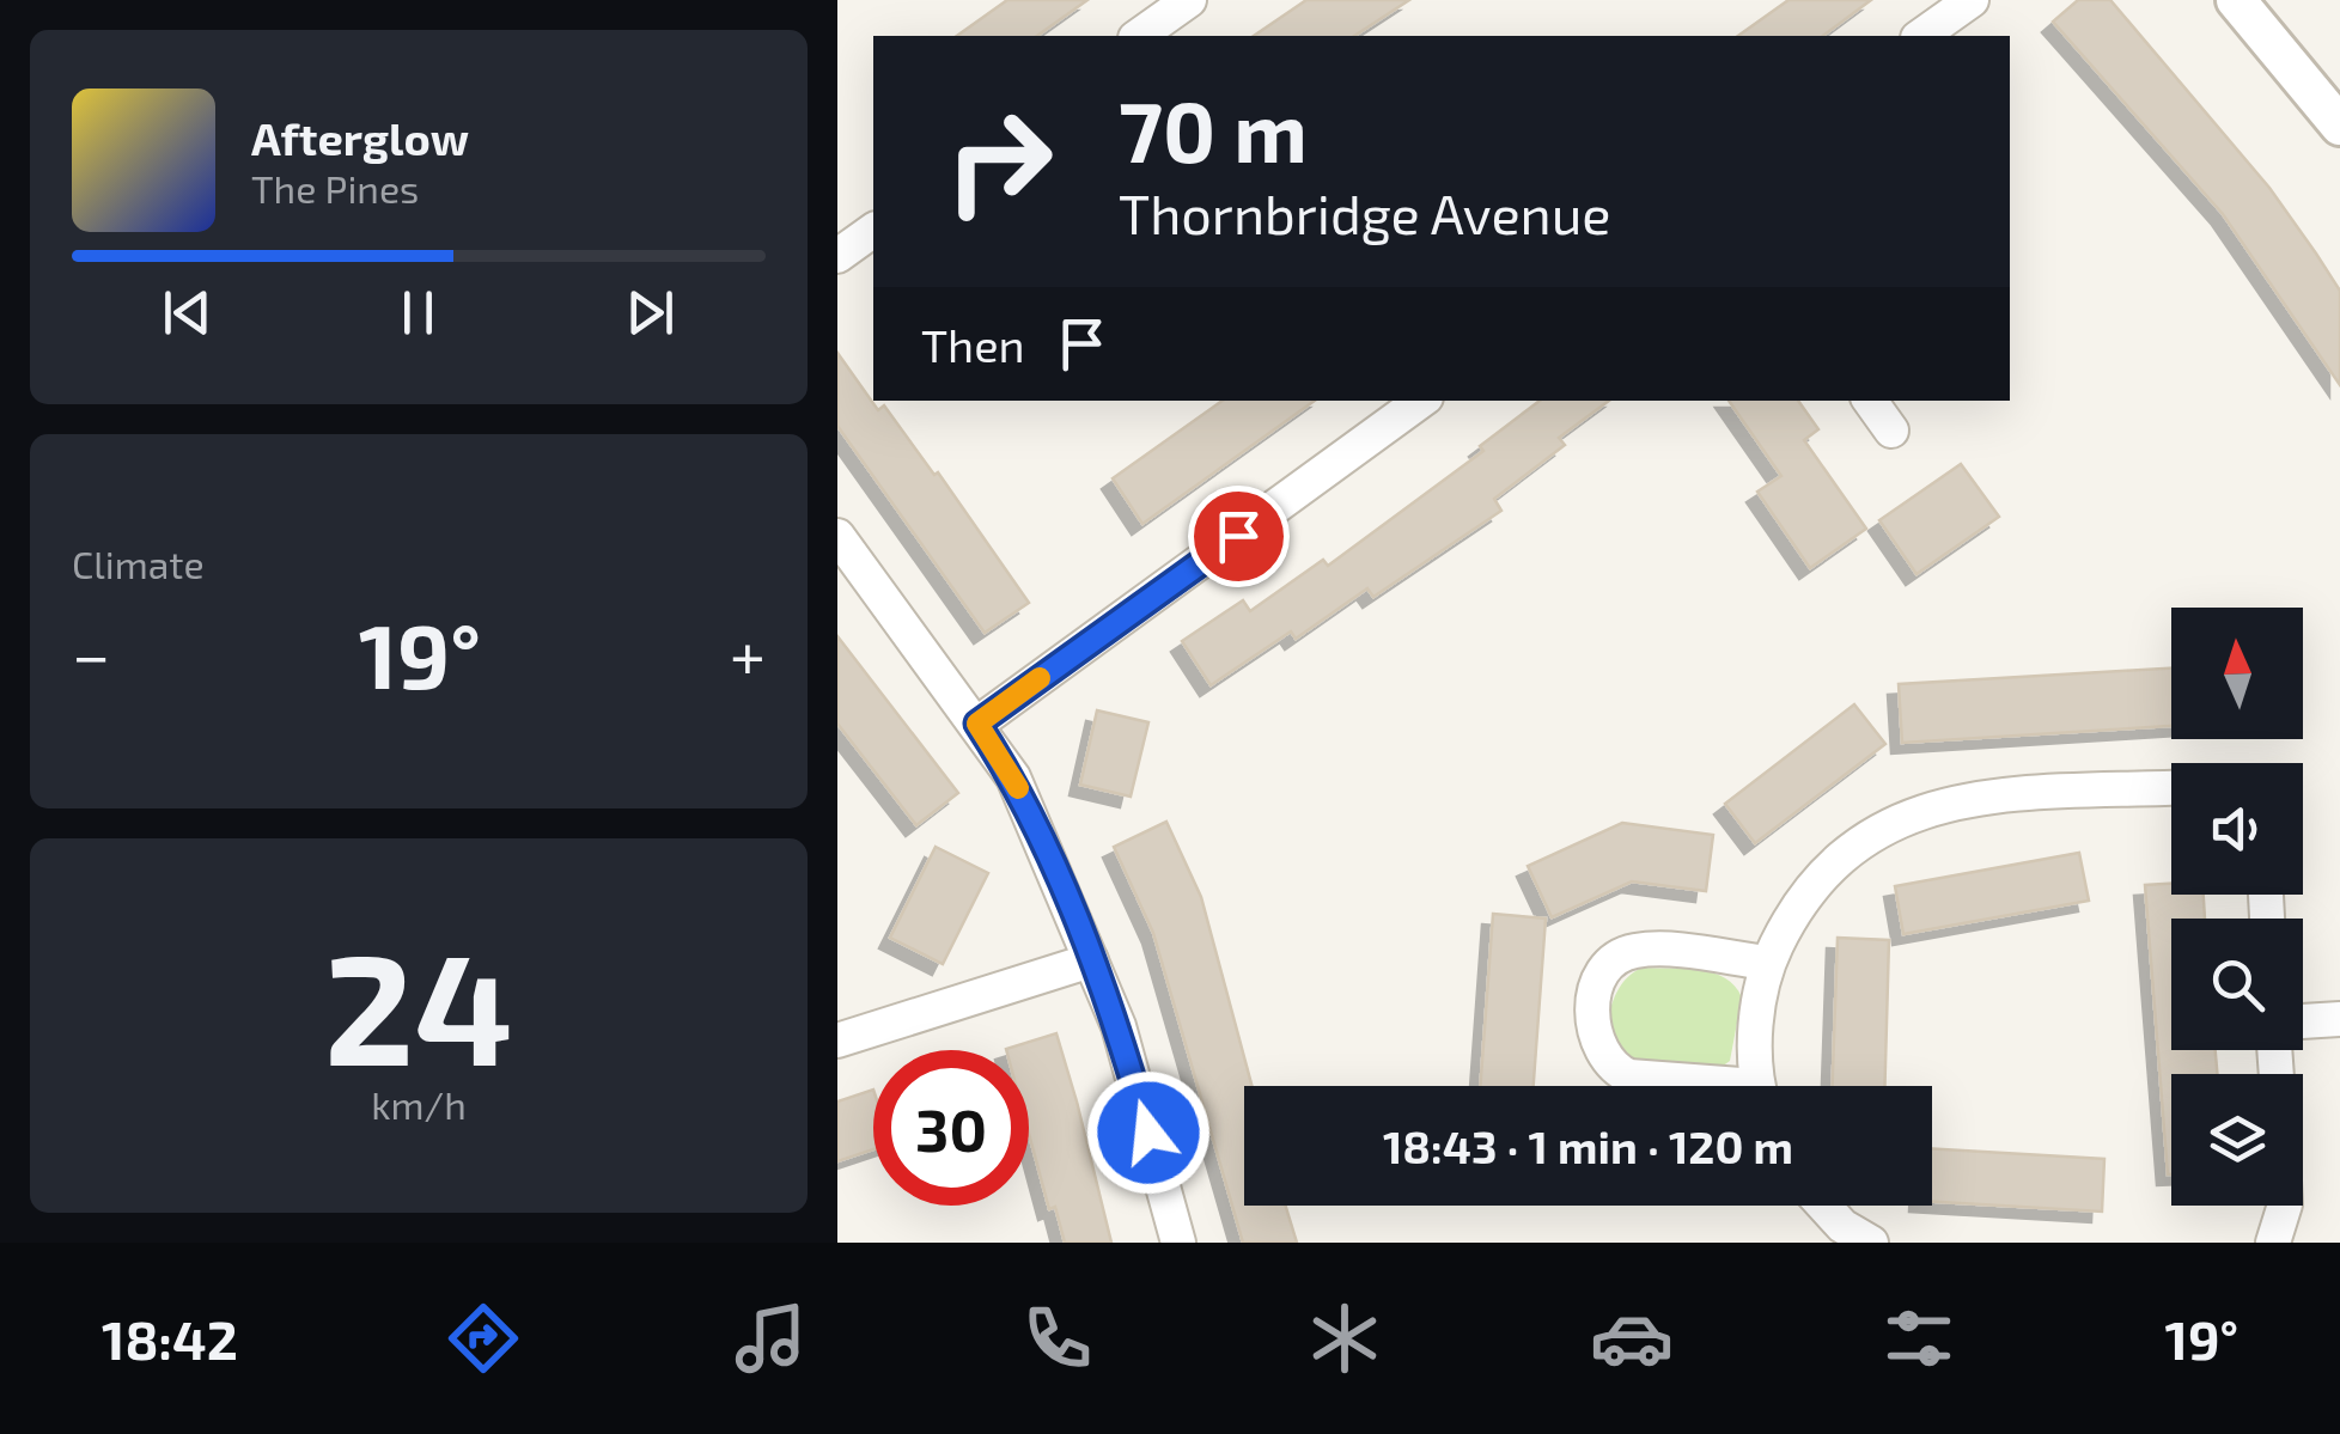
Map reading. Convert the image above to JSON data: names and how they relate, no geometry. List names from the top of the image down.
{
  "north": "top",
  "page": {
    "turn": ["70 m", "Thornbridge Avenue"],
    "song": ["Afterglow", "The Pines"],
    "then": "Then",
    "tile": [
      "Climate",
      ["24", "km/h"]
    ],
    "heat": ["−", "19°", "+"],
    "limit": "30",
    "trip": "18:43 · 1 min · 120 m",
    "tabs": ["18:42", "19°"]
  }
}
